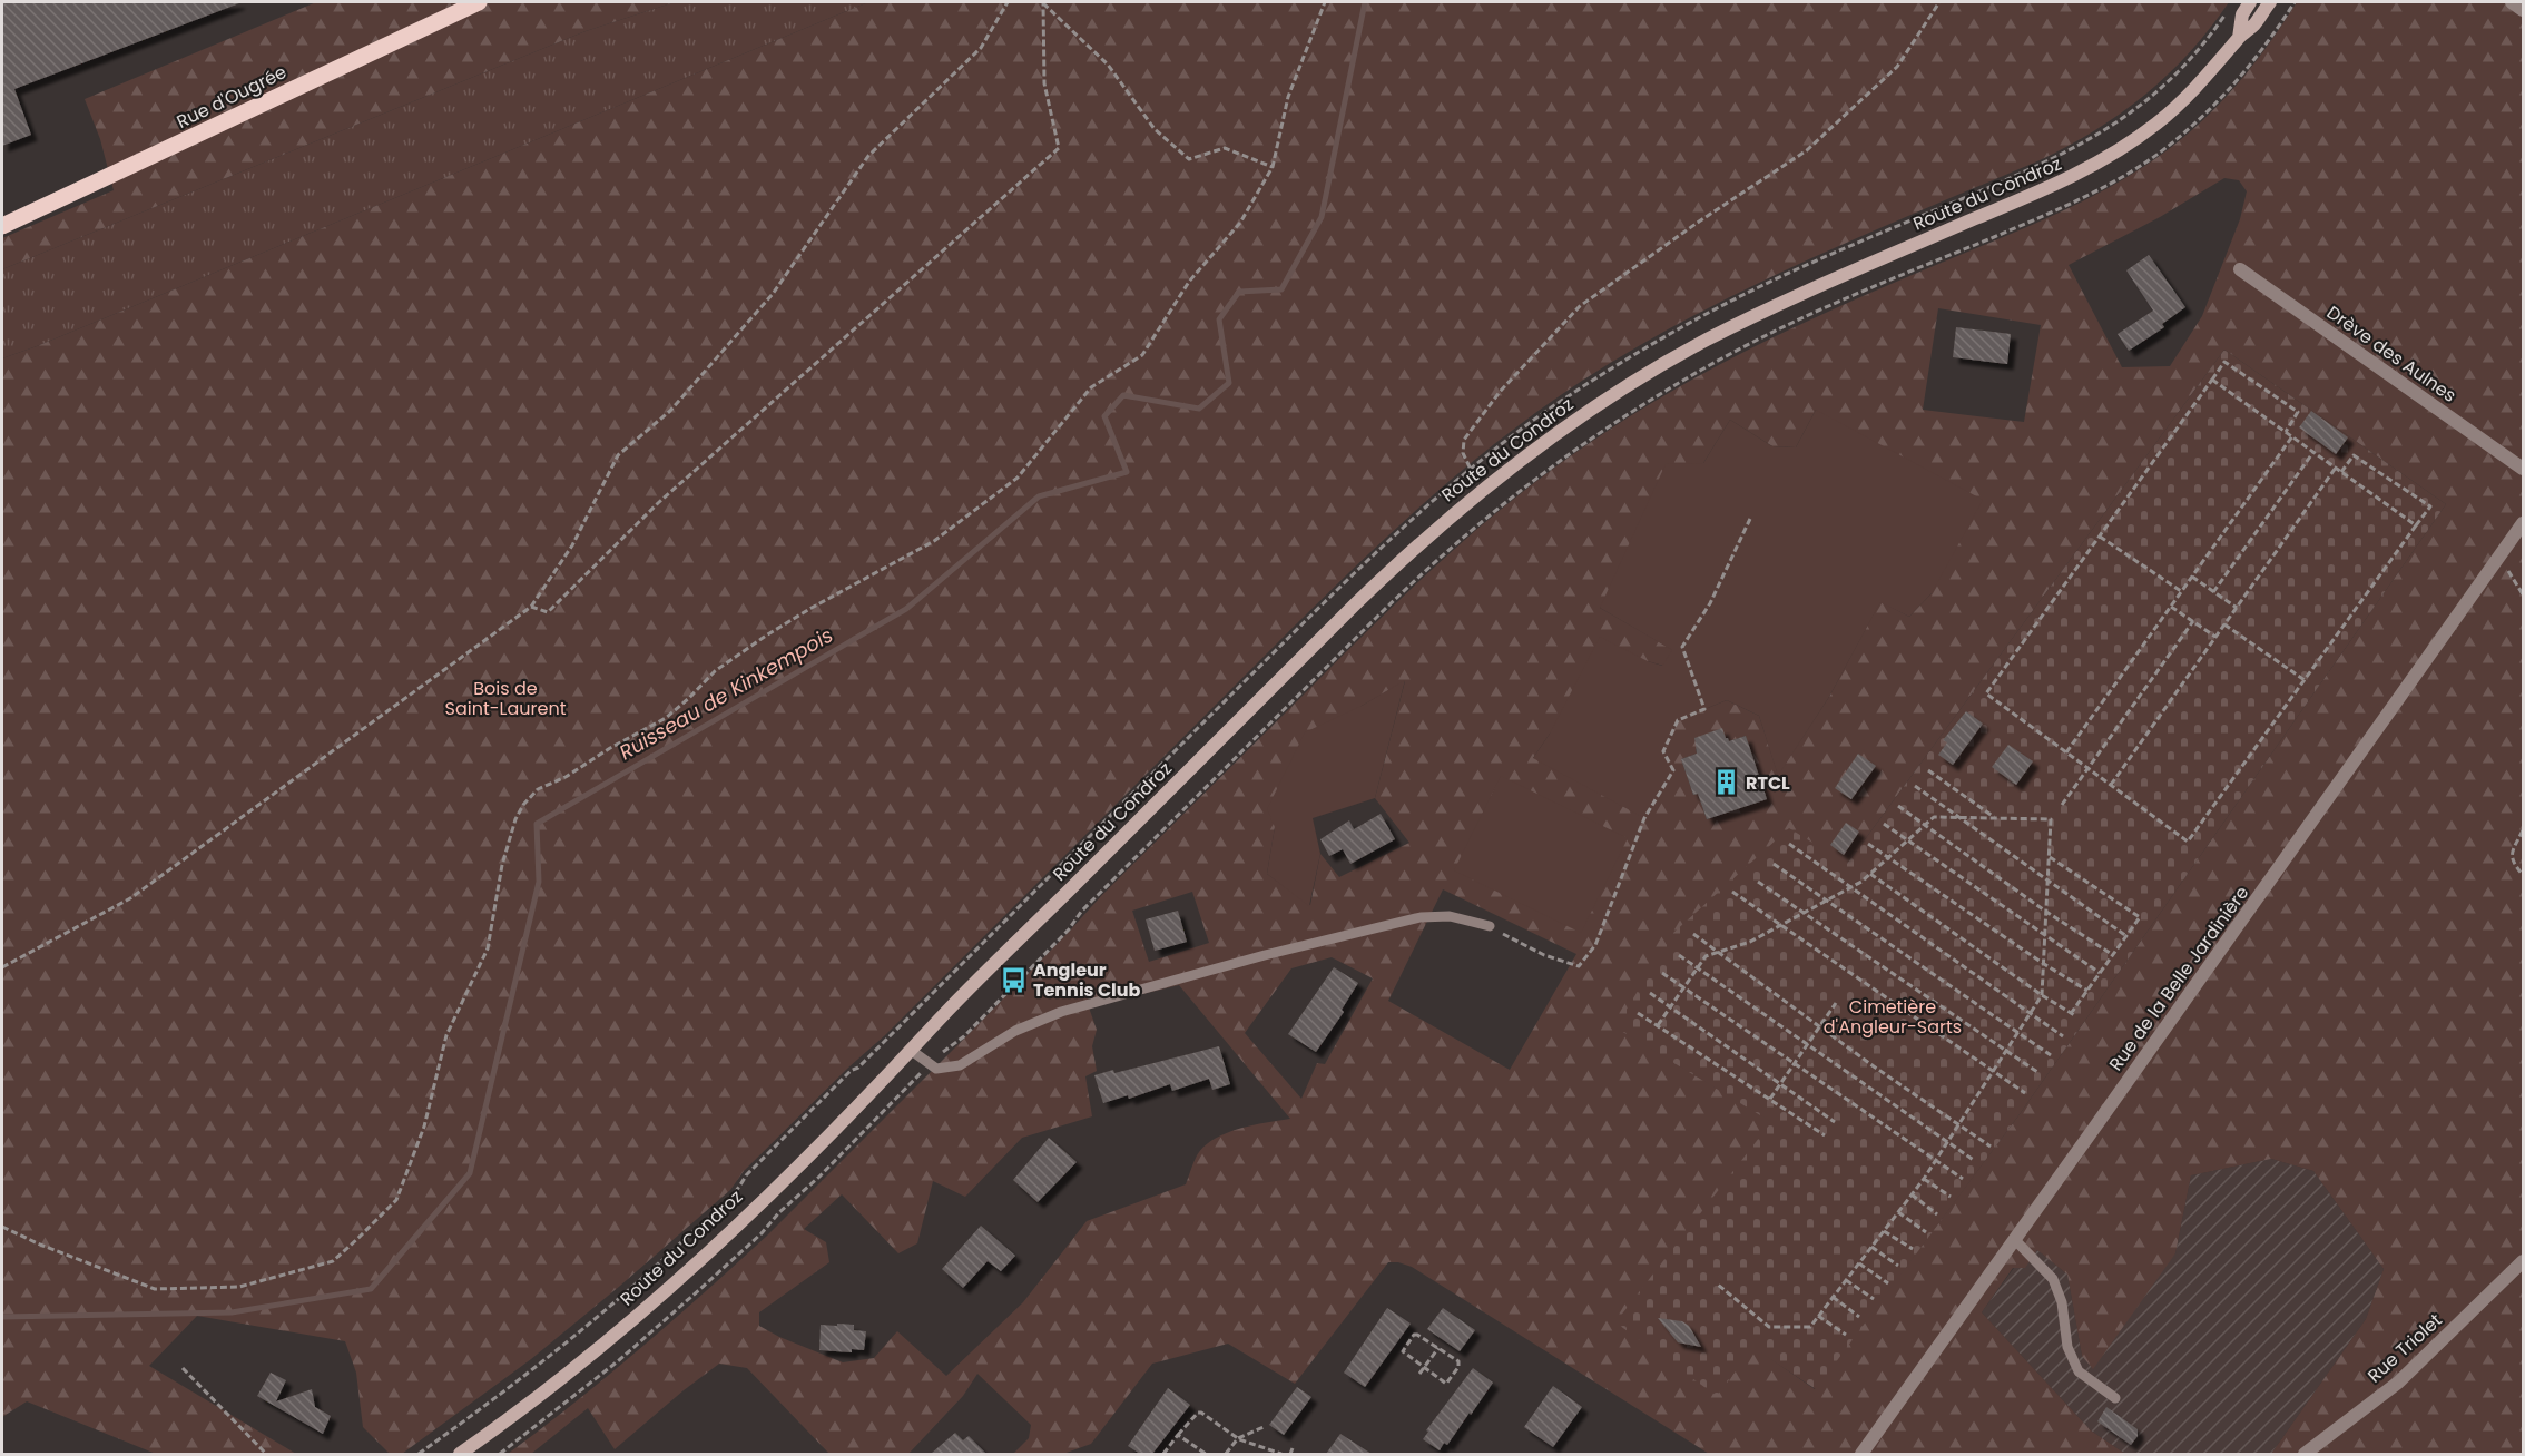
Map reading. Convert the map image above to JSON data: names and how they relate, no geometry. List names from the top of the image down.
{
  "streets": {
    "main road": ["Rue d'Ougrée", "Route du Condroz"],
    "street": ["Drève des Aulnes", "Rue de la Belle Jardinière", "Rue Triolet"]
  },
  "water": ["Ruisseau de Kinkempois"],
  "parks": ["Bois de Saint-Laurent", "Cimetière d'Angleur-Sarts"],
  "places": {
    "building": ["RTCL"],
    "bus stop": ["Angleur Tennis Club"]
  }
}
